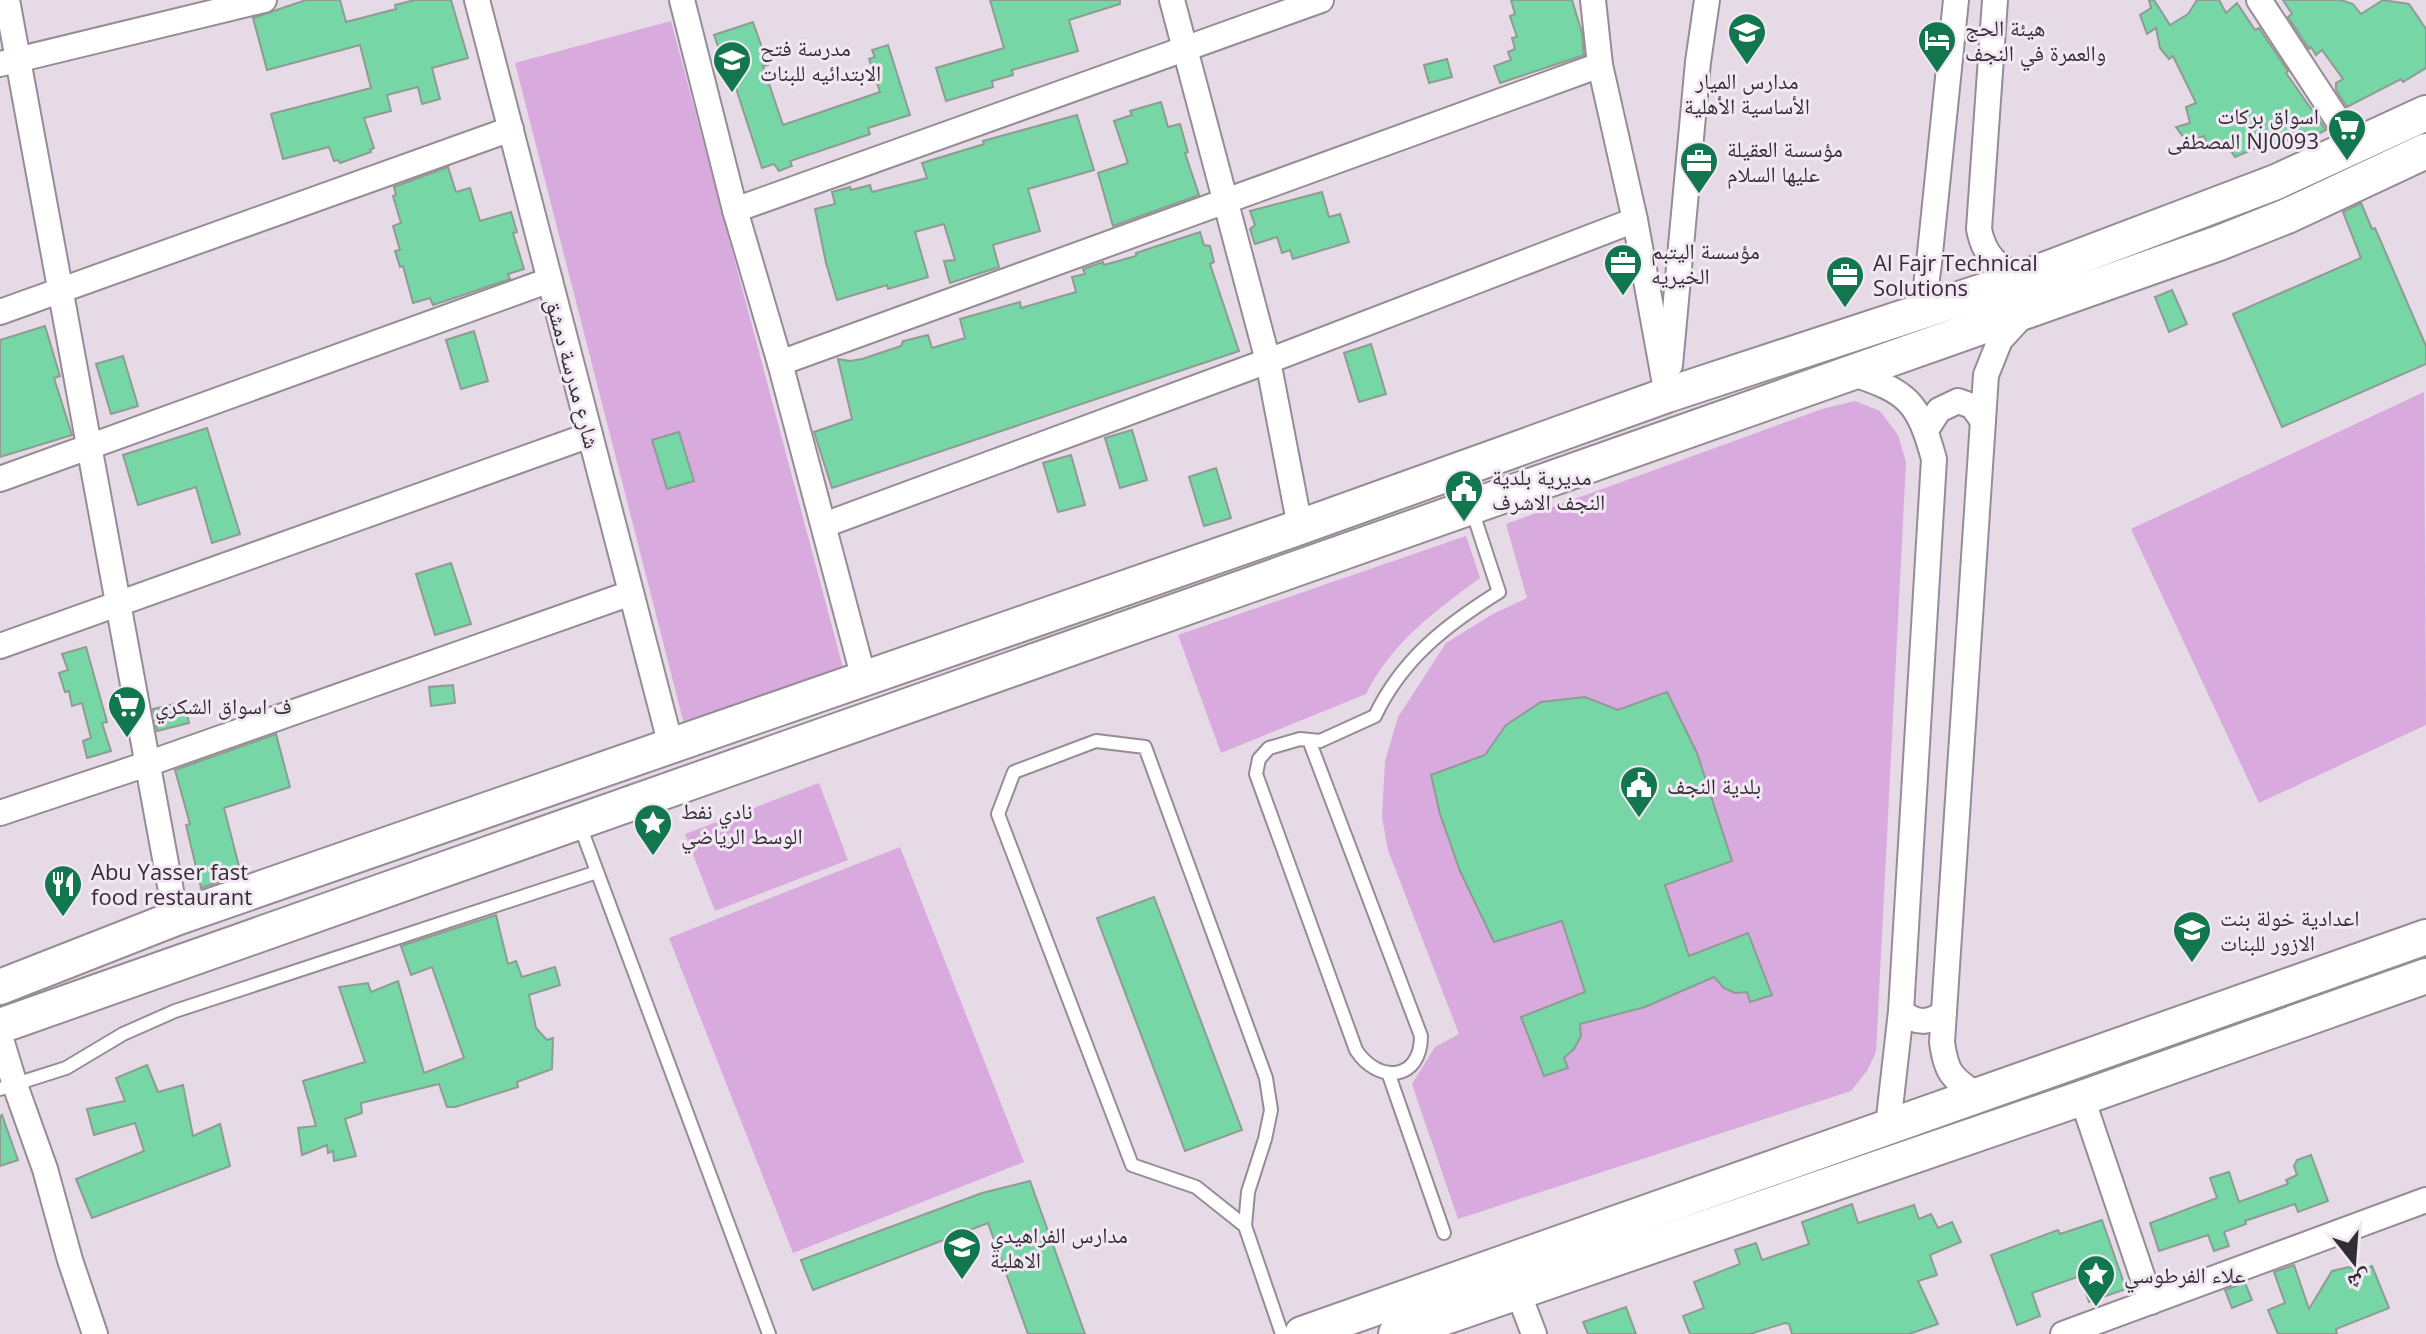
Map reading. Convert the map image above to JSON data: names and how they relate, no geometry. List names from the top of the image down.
{
  "streets": {
    "street": ["شارع مدرسة دمشق"]
  },
  "places": {
    "school or university": [
      "مدارس الميار الأساسية الأهلية",
      "مدرسة فتح الابتدائيه للبنات",
      "اعدادية خولة بنت الازور للبنات",
      "مدارس الفراهيدي الاهلية"
    ],
    "hotel": ["هيئة الحج والعمرة في النجف"],
    "supermarket": ["اسواق بركات المصطفى NJ0093", "ف اسواق الشكري"],
    "office": ["مؤسسة العقيلة عليها السلام", "مؤسسة اليتبم الخيريه", "Al Fajr Technical Solutions"],
    "public building": ["مديرية بلدية النجف الاشرف", "بلدية النجف"],
    "place": ["نادي نفط الوسط الرياضي", "علاء الفرطوسي"],
    "restaurant": ["Abu Yasser fast food restaurant"]
  },
  "north": "bottom"
}
